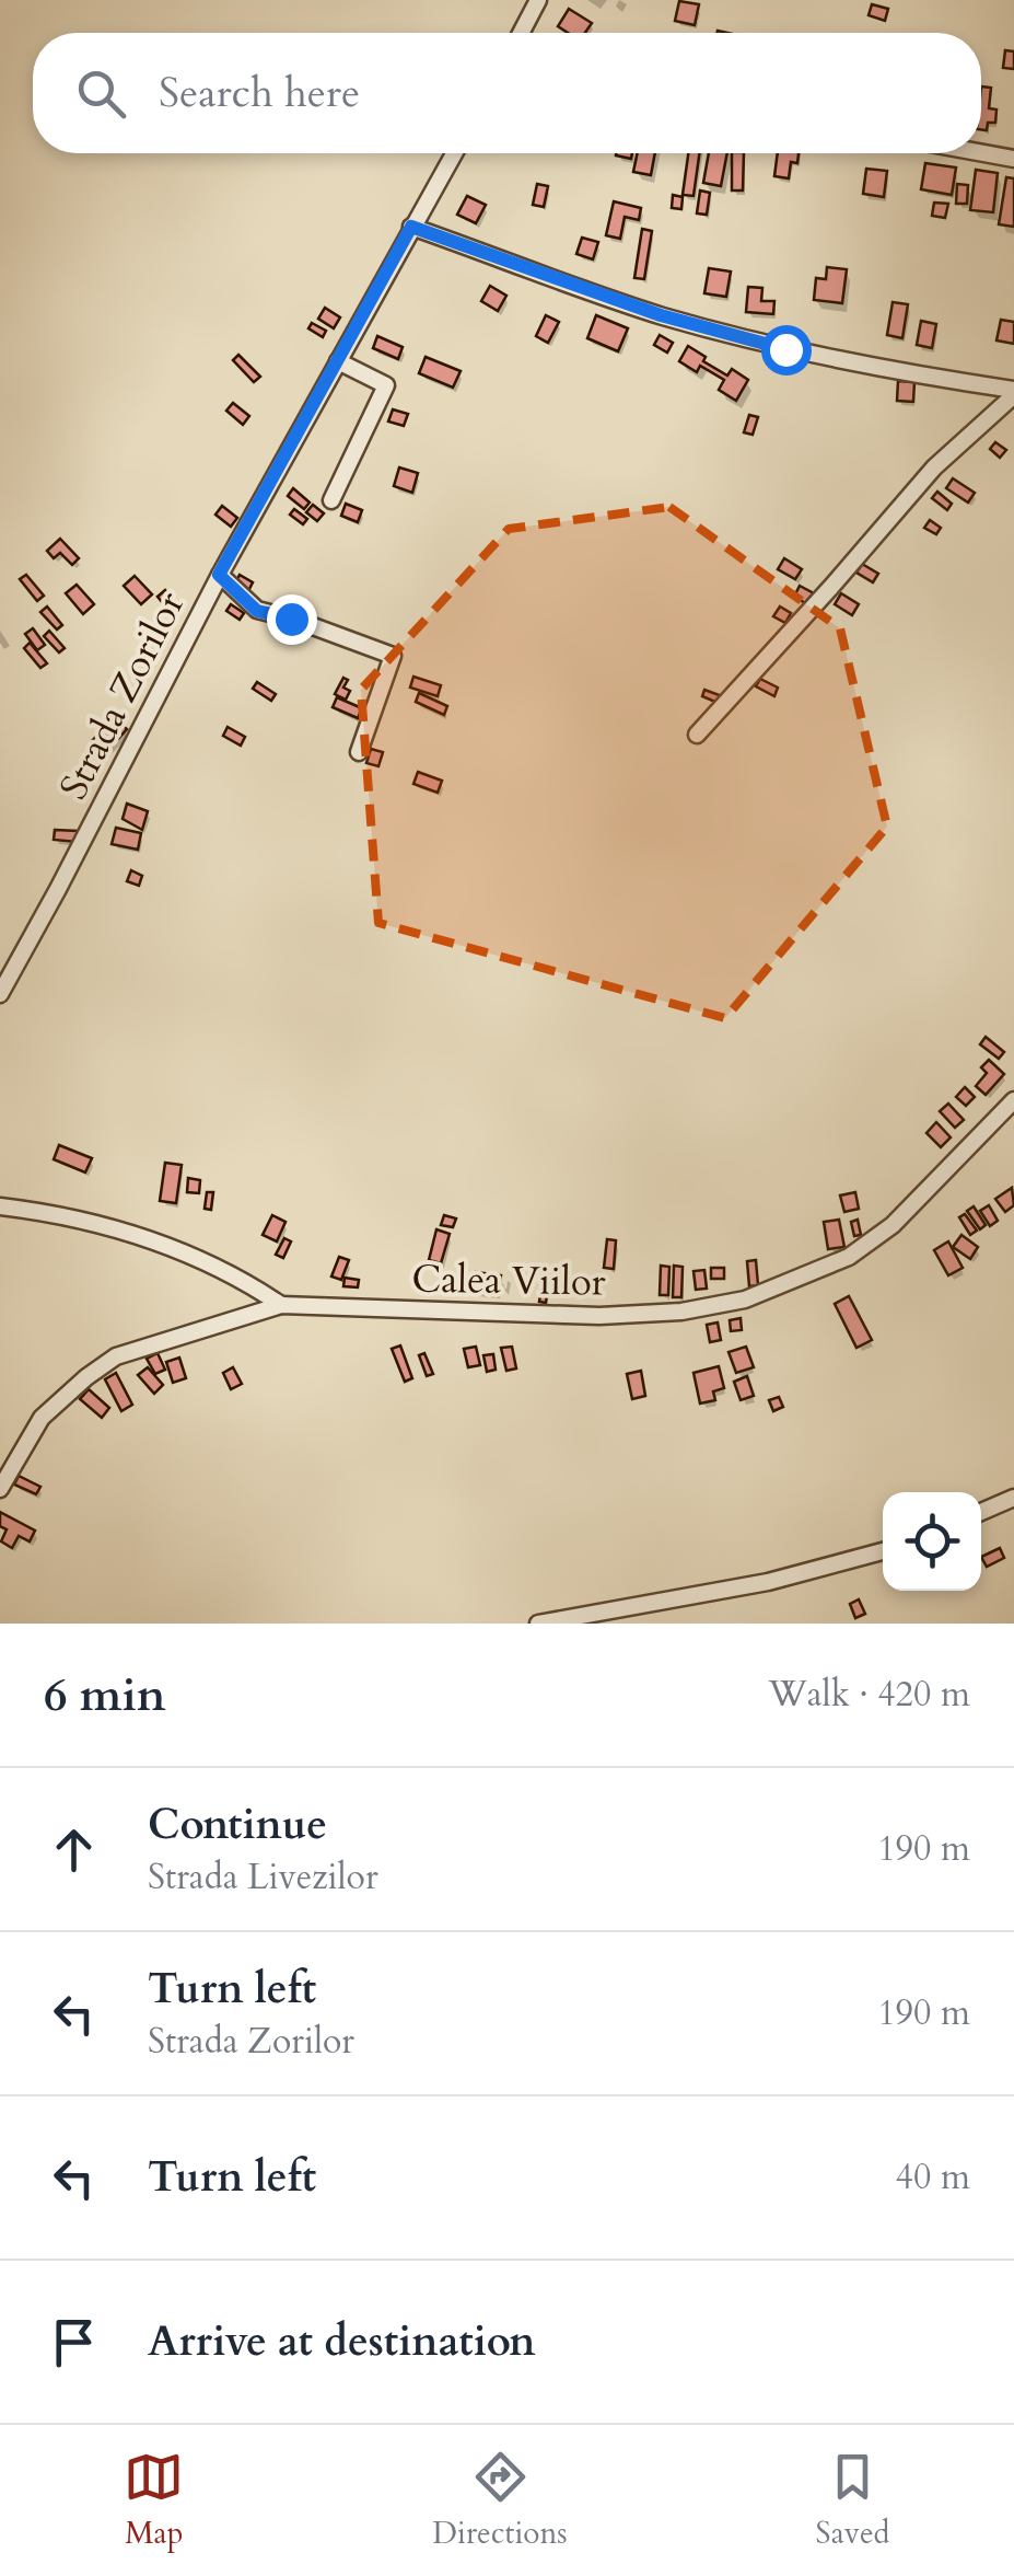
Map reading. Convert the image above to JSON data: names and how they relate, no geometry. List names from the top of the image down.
{
  "streets": {
    "street": ["Strada Zorilor", "Calea Viilor"]
  },
  "page": {
    "search": "Search here",
    "heading": ["6 min", "Walk · 420 m"],
    "list": [
      ["Continue", "Strada Livezilor", "190 m"],
      ["Turn left", "Strada Zorilor", "190 m"],
      ["Turn left", "40 m"],
      "Arrive at destination"
    ],
    "nav": ["Map", "Directions", "Saved"]
  }
}
